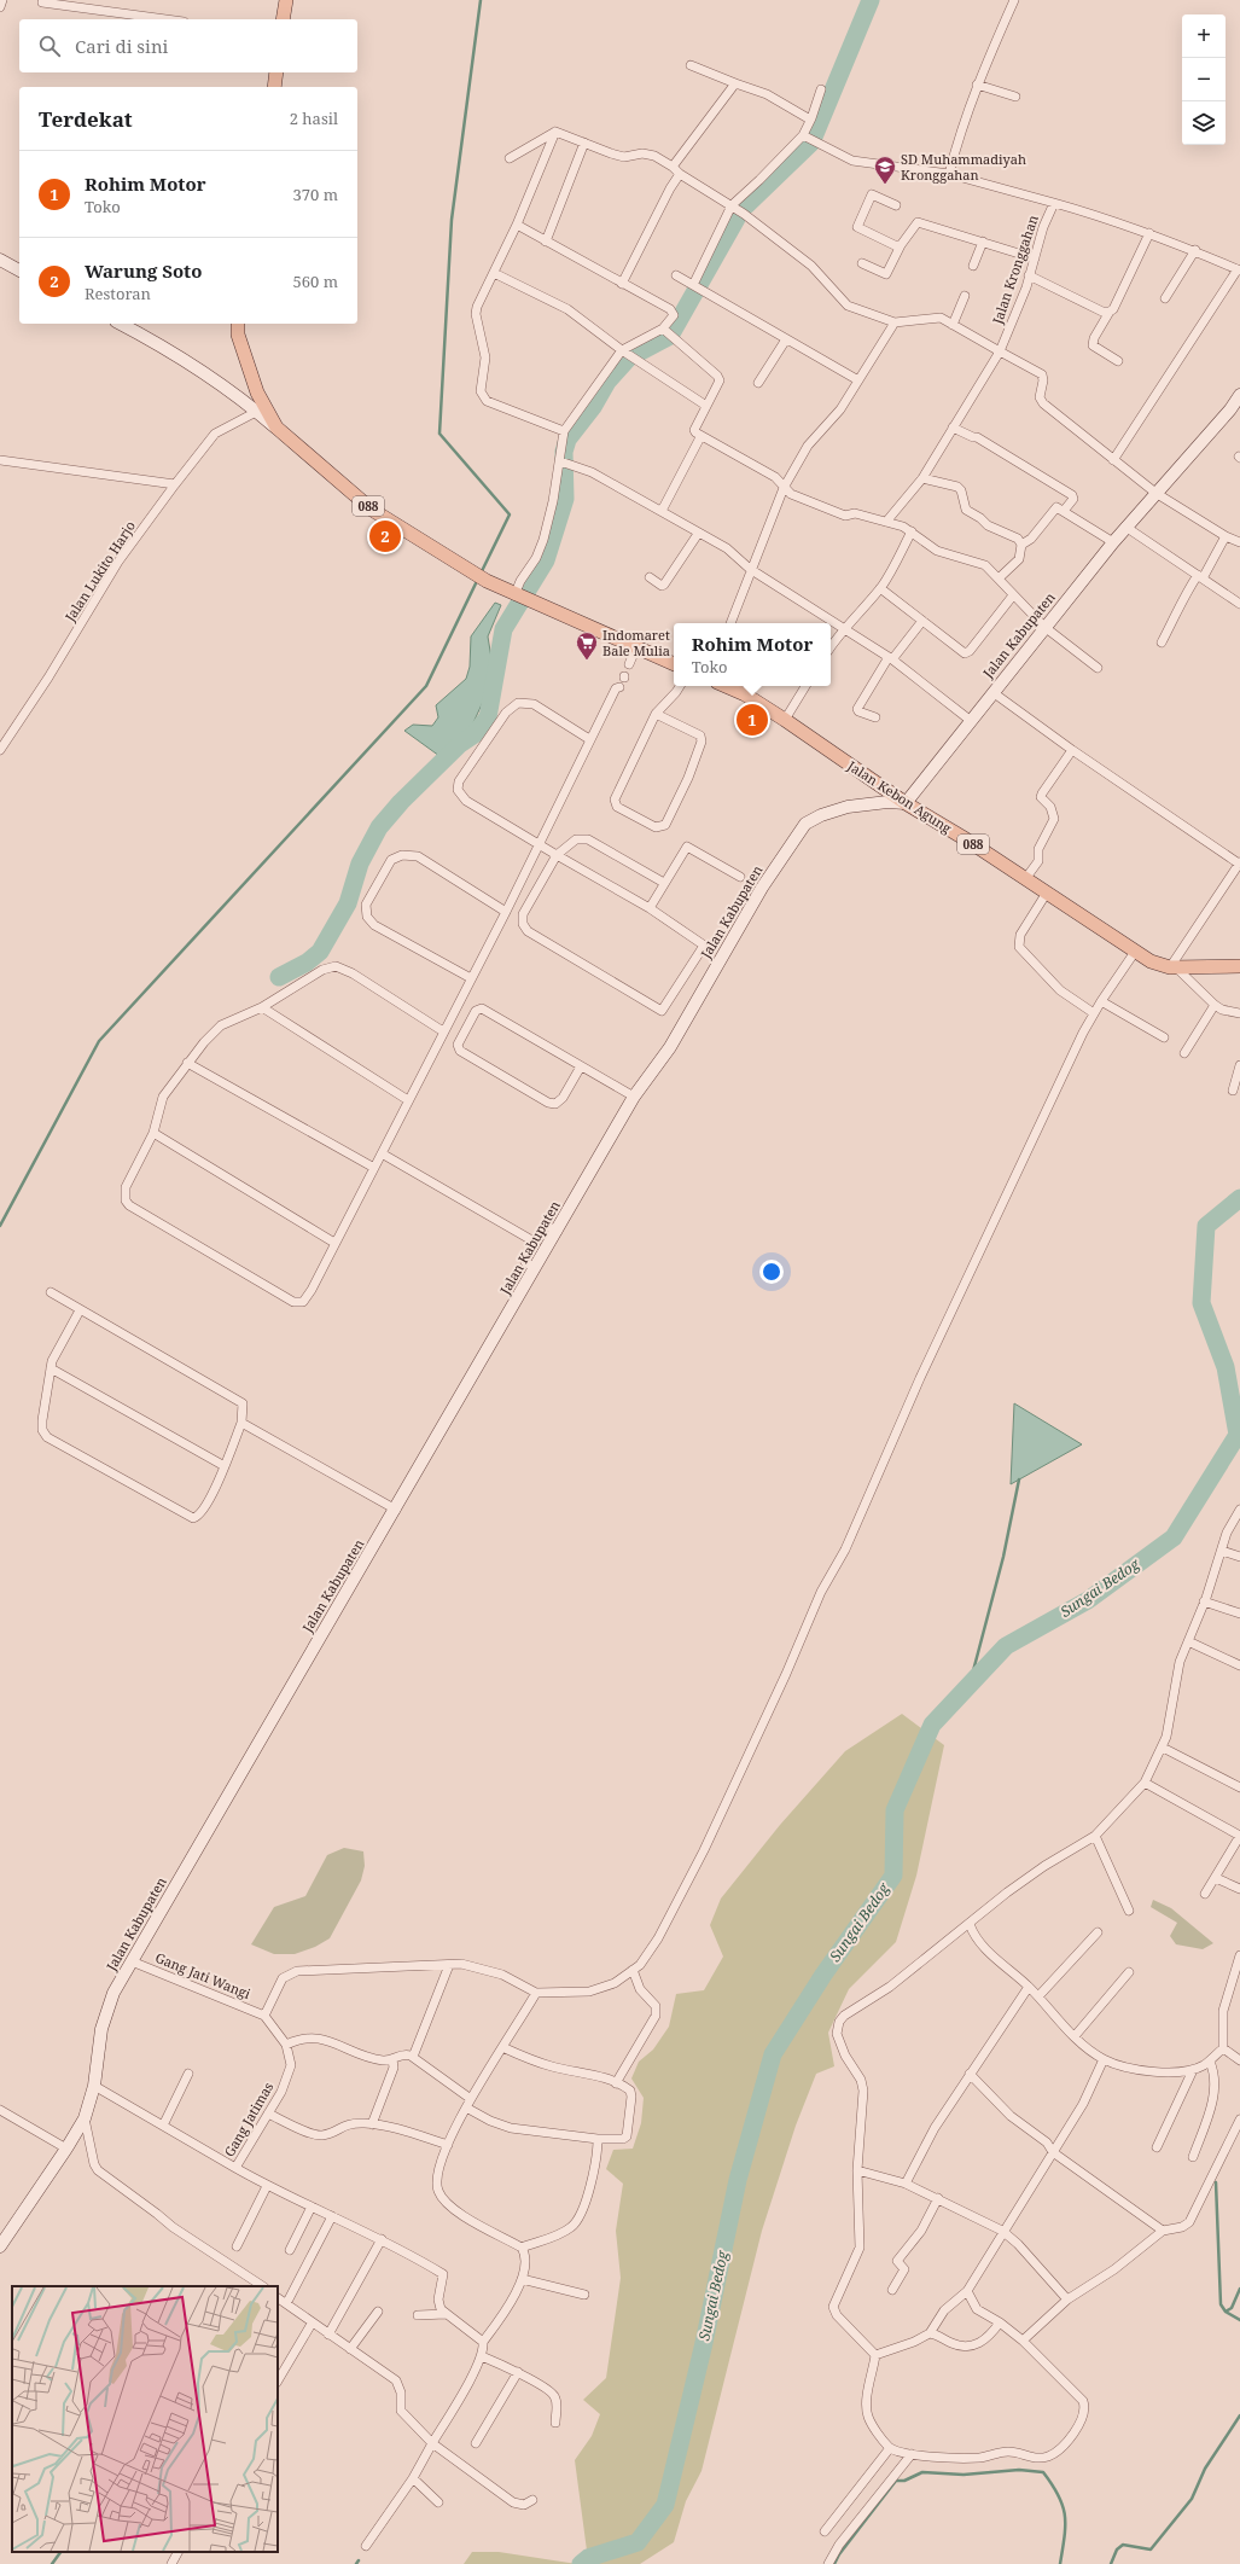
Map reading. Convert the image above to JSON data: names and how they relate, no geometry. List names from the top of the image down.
{
  "streets": {
    "main road": ["088", "Jalan Kabupaten", "Jalan Kebon Agung"],
    "street": [
      "Jalan Kronggahan",
      "Jalan Lukito Harjo",
      "Gang Jati Wangi",
      "Gang Jatimas"
    ]
  },
  "crossings": [
    ["088", "Jalan Lukito Harjo"],
    ["Jalan Kabupaten", "Jalan Kebon Agung"],
    ["Jalan Kabupaten", "Gang Jati Wangi"],
    ["Jalan Kabupaten", "Gang Jatimas"],
    ["Gang Jati Wangi", "Gang Jatimas"]
  ],
  "water": ["Sungai Bedog"],
  "places": {
    "school or university": ["SD Muhammadiyah Kronggahan"],
    "supermarket": ["Indomaret Bale Mulia"]
  },
  "page": {
    "map_buttons": ["+", "−"],
    "search": "Cari di sini",
    "heading": ["Terdekat", "2 hasil"],
    "list": [
      {
        "mark": "1",
        "name": "Rohim Motor",
        "note": "Toko",
        "value": "370 m"
      },
      {
        "mark": "2",
        "name": "Warung Soto",
        "note": "Restoran",
        "value": "560 m"
      }
    ],
    "pins": ["2", "1"],
    "popup": ["Rohim Motor", "Toko"]
  }
}
